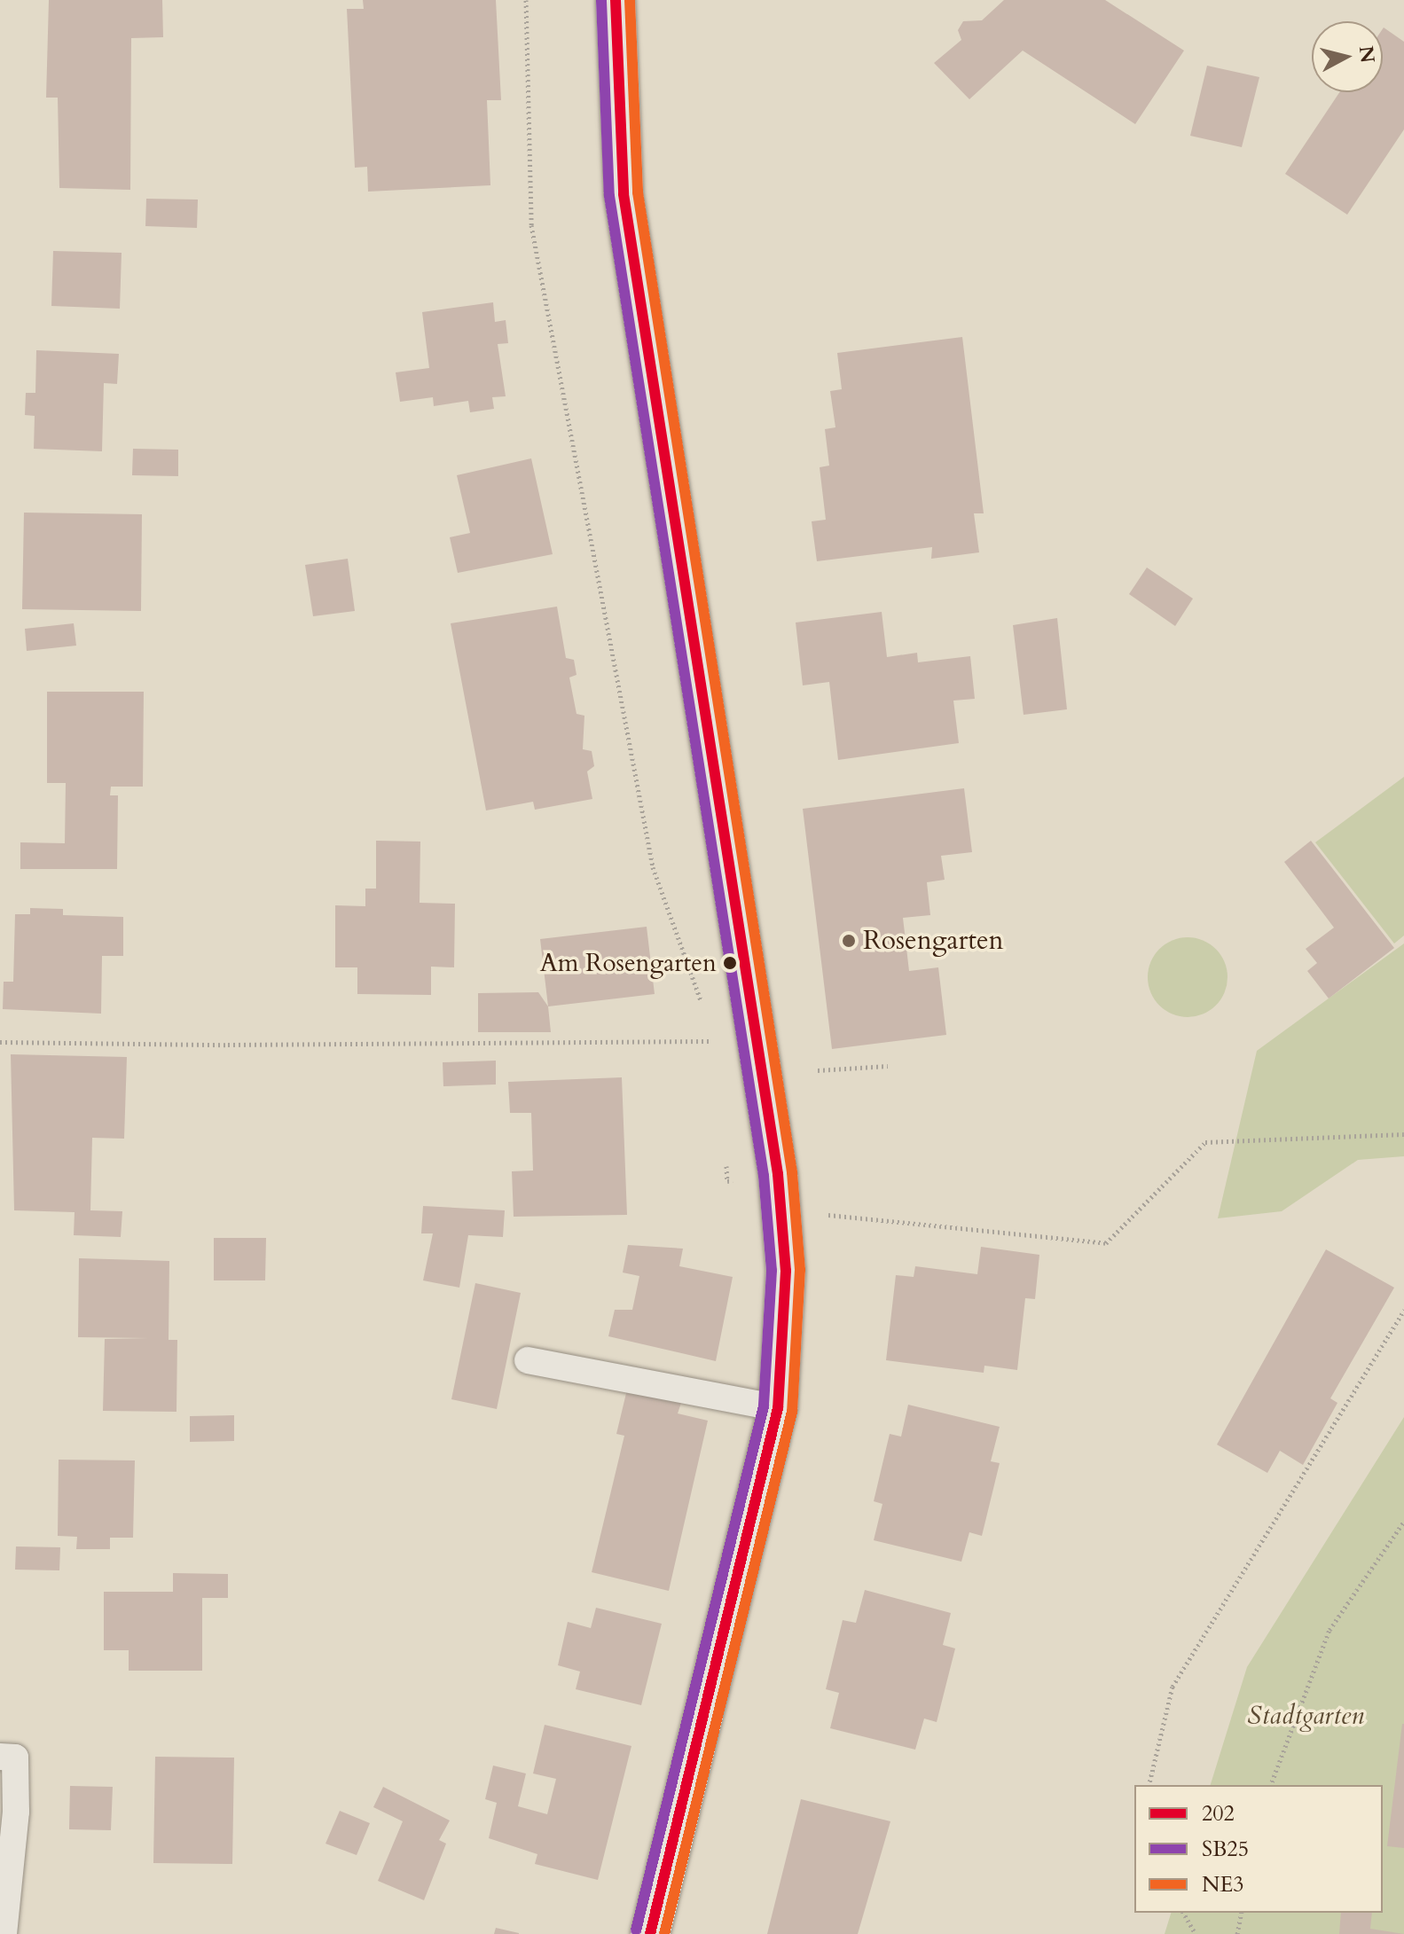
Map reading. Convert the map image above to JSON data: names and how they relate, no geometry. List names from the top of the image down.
{
  "parks": ["Stadtgarten"],
  "places": ["Rosengarten", "Am Rosengarten"],
  "lines": ["transit line 202", "transit line NE3", "transit line SB25"],
  "legend": ["202", "SB25", "NE3"],
  "north": "right"
}
